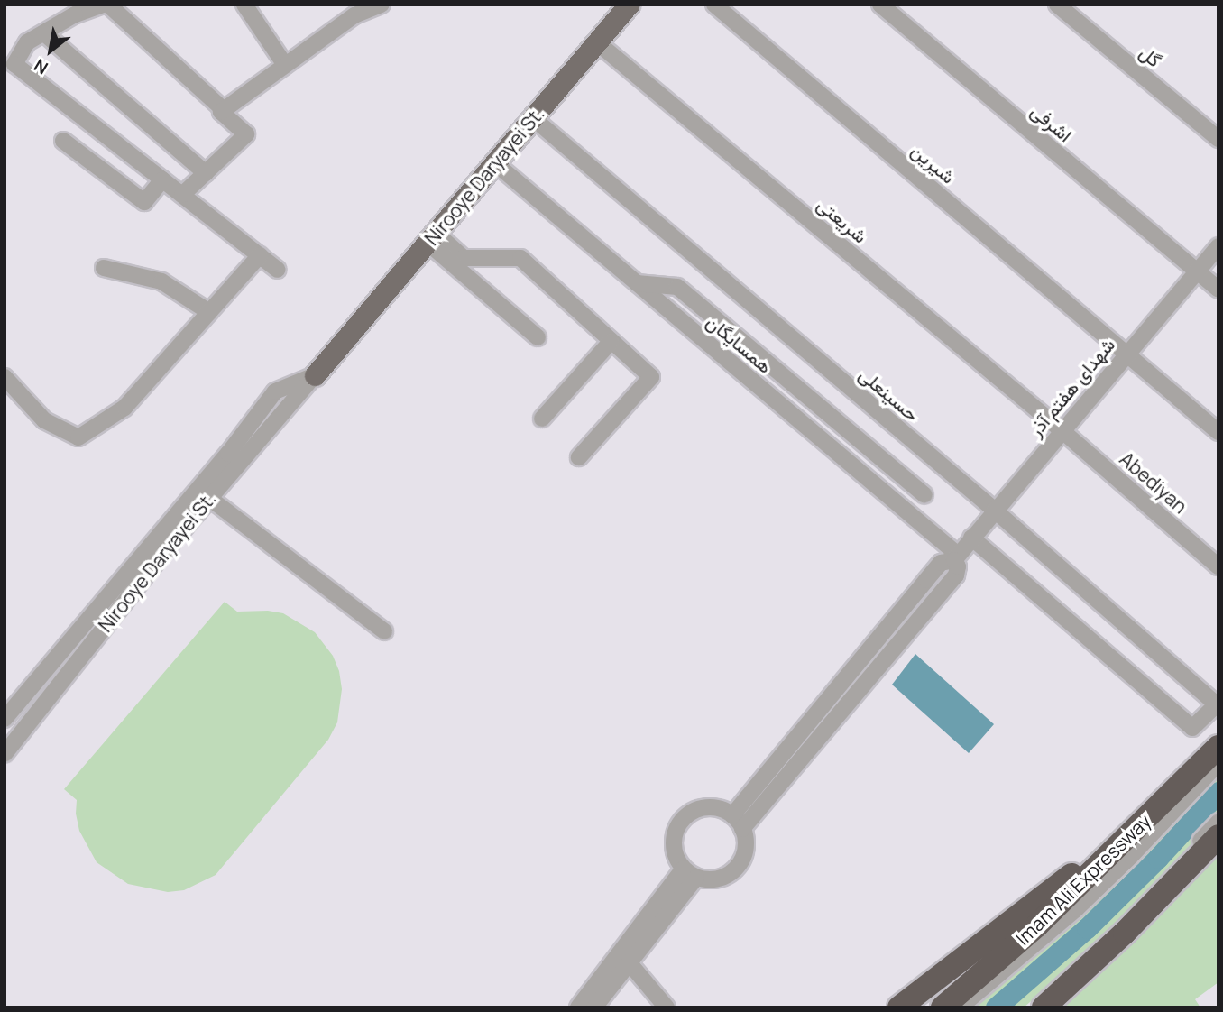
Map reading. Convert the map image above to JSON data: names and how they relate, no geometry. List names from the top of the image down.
{
  "streets": {
    "highway": ["Imam Ali Expressway"],
    "main road": ["Nirooye Daryayei St."],
    "street": [
      "گل",
      "اشرفی",
      "شیرین",
      "شریعتی",
      "همسایگان",
      "شهدای هفتم آذر",
      "حسینعلی",
      "Abediyan"
    ]
  },
  "crossings": [
    ["اشرفی", "شهدای هفتم آذر"],
    ["شیرین", "شهدای هفتم آذر"],
    ["Nirooye Daryayei St.", "شریعتی"],
    ["Nirooye Daryayei St.", "همسایگان"],
    ["Nirooye Daryayei St.", "حسینعلی"],
    ["شریعتی", "شهدای هفتم آذر"],
    ["شریعتی", "Abediyan"],
    ["همسایگان", "شهدای هفتم آذر"],
    ["شهدای هفتم آذر", "حسینعلی"],
    ["شهدای هفتم آذر", "Abediyan"]
  ],
  "north": "bottom left"
}
